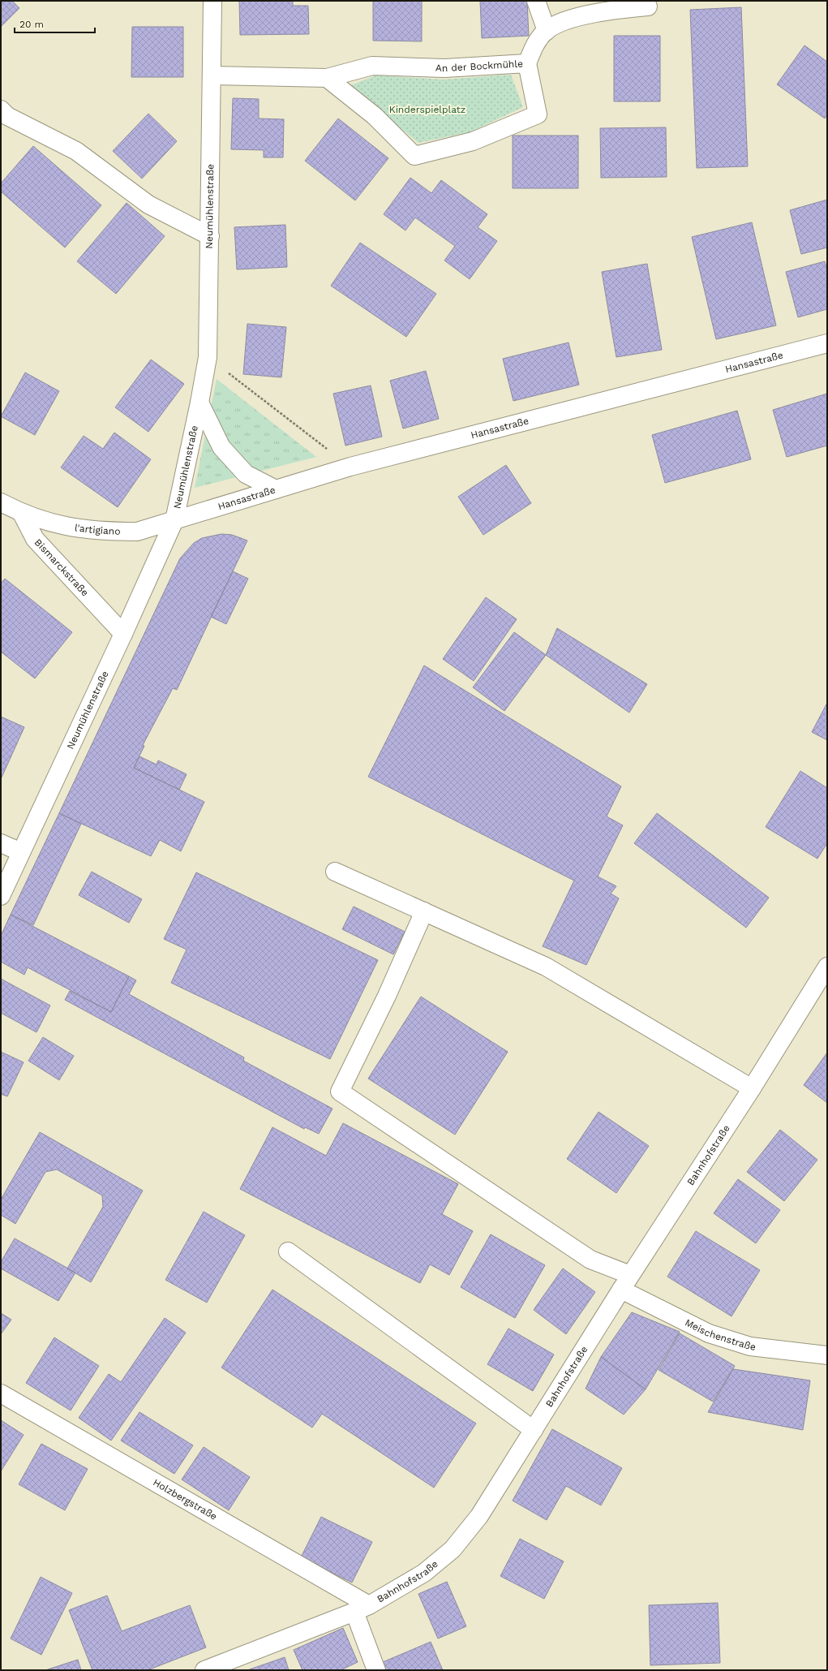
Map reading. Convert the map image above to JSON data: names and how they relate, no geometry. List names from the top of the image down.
{
  "streets": {
    "street": [
      "An der Bockmühle",
      "Neumühlenstraße",
      "Hansastraße",
      "l'artigiano",
      "Bismarckstraße",
      "Bahnhofstraße",
      "Meischenstraße",
      "Holzbergstraße"
    ]
  },
  "crossings": [
    ["An der Bockmühle", "Neumühlenstraße"],
    ["Neumühlenstraße", "Hansastraße"],
    ["Neumühlenstraße", "l'artigiano"],
    ["Neumühlenstraße", "Bismarckstraße"],
    ["Hansastraße", "l'artigiano"],
    ["l'artigiano", "Bismarckstraße"],
    ["Bahnhofstraße", "Meischenstraße"],
    ["Bahnhofstraße", "Holzbergstraße"]
  ],
  "parks": ["Kinderspielplatz"],
  "scale_bar": "20 m"
}
